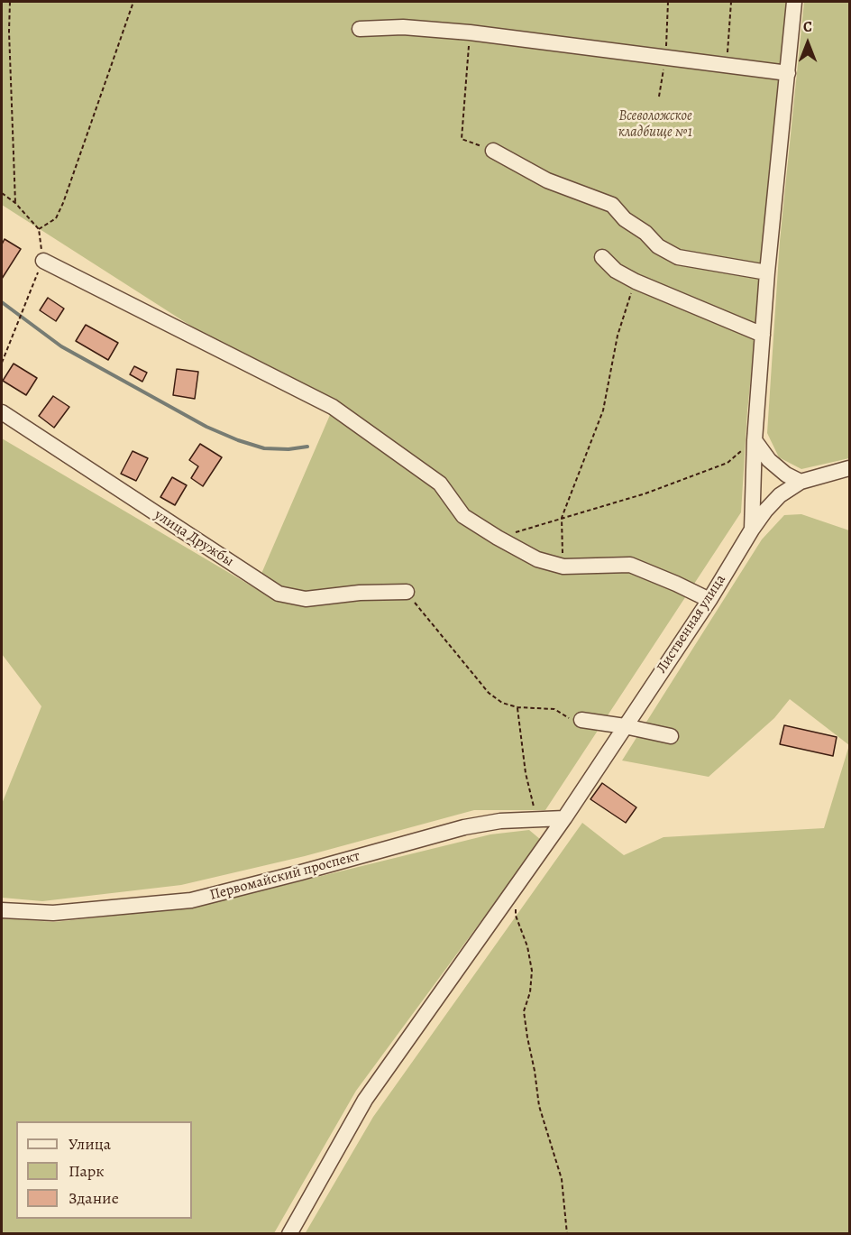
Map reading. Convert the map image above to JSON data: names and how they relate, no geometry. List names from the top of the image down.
{
  "streets": {
    "street": ["улица Дружбы", "Лиственная улица", "Первомайский проспект"]
  },
  "crossings": [
    ["Лиственная улица", "Первомайский проспект"]
  ],
  "parks": ["Всеволожское кладбище №1"],
  "legend": ["Улица", "Парк", "Здание"],
  "north": "top"
}
